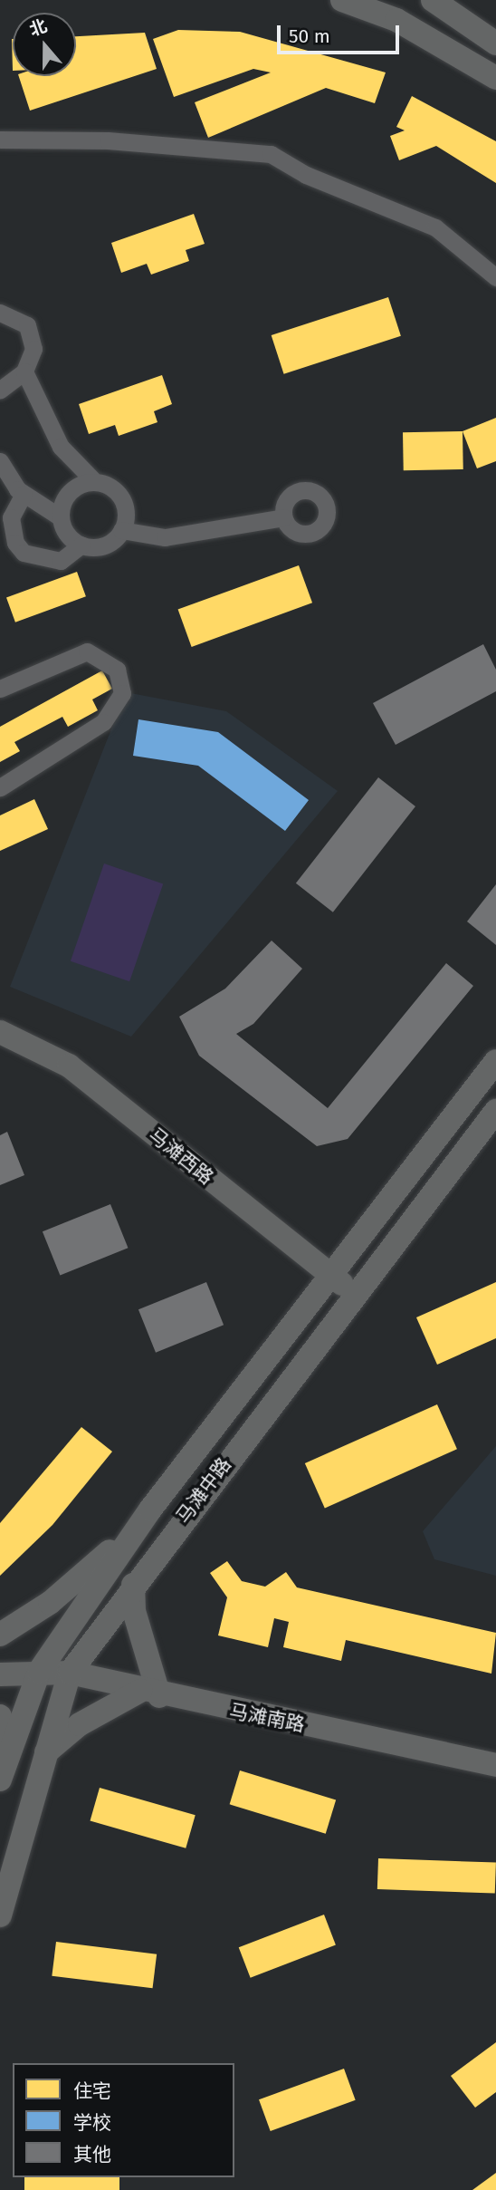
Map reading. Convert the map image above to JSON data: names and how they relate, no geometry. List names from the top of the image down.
{
  "streets": {
    "main road": ["马滩西路", "马滩中路", "马滩南路"]
  },
  "crossings": [
    ["马滩西路", "马滩中路"],
    ["马滩中路", "马滩南路"]
  ],
  "legend": ["住宅", "学校", "其他"],
  "scale_bar": "50 m",
  "north": "top"
}
